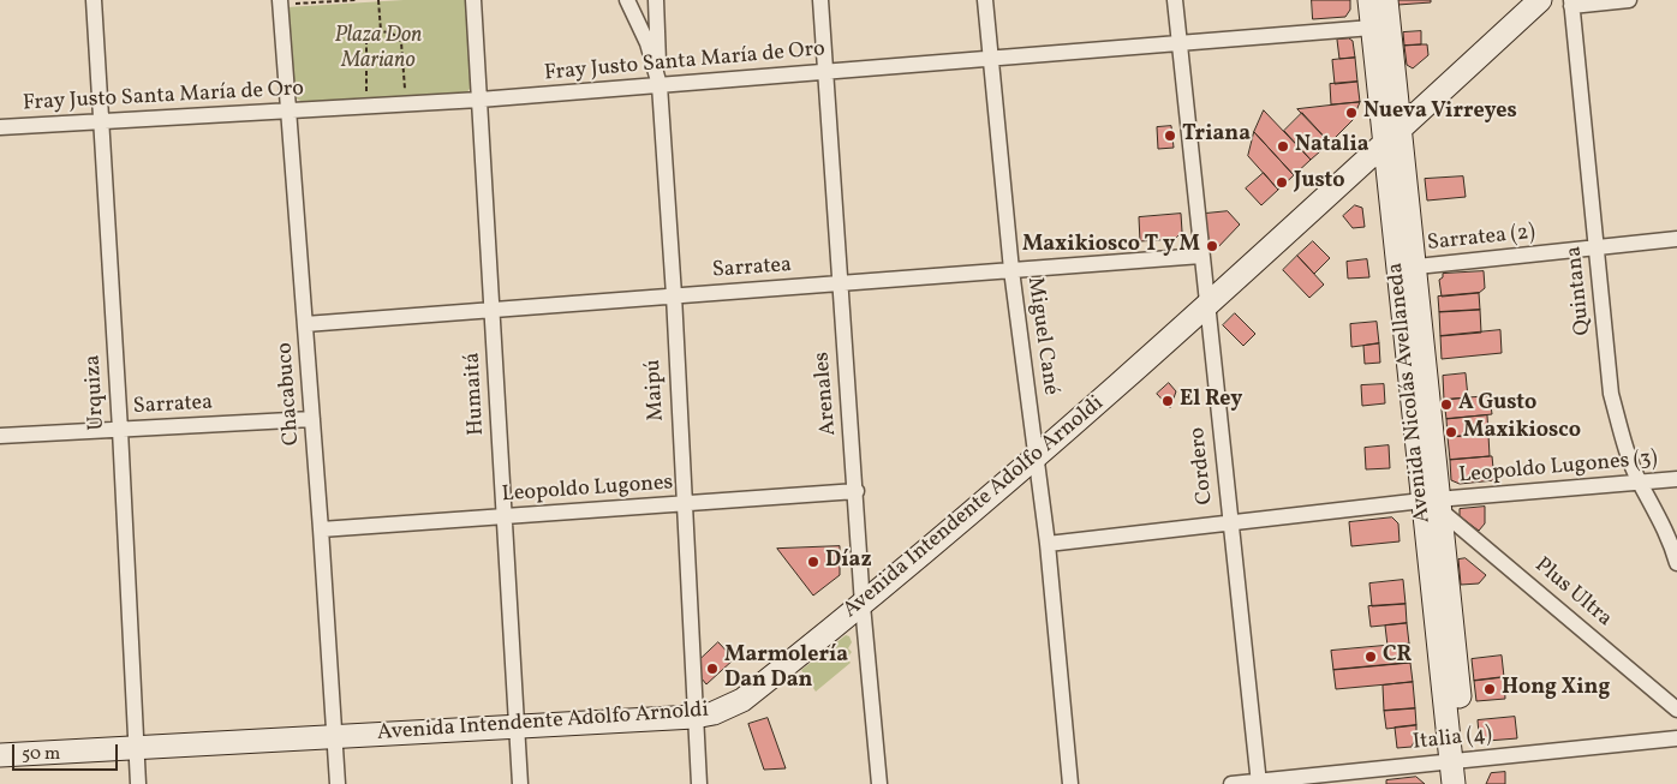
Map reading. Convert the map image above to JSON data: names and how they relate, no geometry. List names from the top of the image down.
{
  "streets": {
    "main road": ["Avenida Nicolás Avellaneda", "Avenida Intendente Adolfo Arnoldi"],
    "street": [
      "Fray Justo Santa María de Oro",
      "Sarratea (2)",
      "Sarratea",
      "Quintana",
      "Miguel Cané",
      "Maipú",
      "Urquiza",
      "Chacabuco",
      "Humaitá",
      "Arenales",
      "Cordero",
      "Leopoldo Lugones (3)",
      "Leopoldo Lugones",
      "Plus Ultra",
      "Italia (4)"
    ]
  },
  "crossings": [
    ["Fray Justo Santa María de Oro", "Miguel Cané"],
    ["Fray Justo Santa María de Oro", "Maipú"],
    ["Fray Justo Santa María de Oro", "Urquiza"],
    ["Fray Justo Santa María de Oro", "Avenida Nicolás Avellaneda"],
    ["Fray Justo Santa María de Oro", "Chacabuco"],
    ["Fray Justo Santa María de Oro", "Humaitá"],
    ["Fray Justo Santa María de Oro", "Arenales"],
    ["Fray Justo Santa María de Oro", "Cordero"],
    ["Sarratea (2)", "Quintana"],
    ["Sarratea (2)", "Avenida Nicolás Avellaneda"],
    ["Sarratea", "Miguel Cané"],
    ["Sarratea", "Maipú"],
    ["Sarratea", "Urquiza"],
    ["Sarratea", "Chacabuco"],
    ["Sarratea", "Humaitá"],
    ["Sarratea", "Arenales"],
    ["Sarratea", "Cordero"],
    ["Quintana", "Leopoldo Lugones (3)"],
    ["Miguel Cané", "Leopoldo Lugones (3)"],
    ["Miguel Cané", "Avenida Intendente Adolfo Arnoldi"],
    ["Maipú", "Leopoldo Lugones"],
    ["Maipú", "Avenida Intendente Adolfo Arnoldi"],
    ["Urquiza", "Avenida Intendente Adolfo Arnoldi"],
    ["Avenida Nicolás Avellaneda", "Leopoldo Lugones (3)"],
    ["Avenida Nicolás Avellaneda", "Avenida Intendente Adolfo Arnoldi"],
    ["Avenida Nicolás Avellaneda", "Plus Ultra"],
    ["Avenida Nicolás Avellaneda", "Italia (4)"],
    ["Chacabuco", "Leopoldo Lugones"],
    ["Chacabuco", "Avenida Intendente Adolfo Arnoldi"],
    ["Humaitá", "Leopoldo Lugones"],
    ["Humaitá", "Avenida Intendente Adolfo Arnoldi"],
    ["Arenales", "Leopoldo Lugones"],
    ["Arenales", "Avenida Intendente Adolfo Arnoldi"],
    ["Cordero", "Leopoldo Lugones (3)"],
    ["Cordero", "Avenida Intendente Adolfo Arnoldi"],
    ["Cordero", "Italia (4)"],
    ["Leopoldo Lugones (3)", "Plus Ultra"]
  ],
  "parks": ["Plaza Don Mariano"],
  "places": [
    "Nueva Virreyes",
    "Triana",
    "Natalia",
    "Justo",
    "Maxikiosco T y M",
    "El Rey",
    "A Gusto",
    "Maxikiosco",
    "Díaz",
    "CR",
    "Marmolería Dan Dan",
    "Hong Xing"
  ],
  "scale_bar": "50 m"
}
